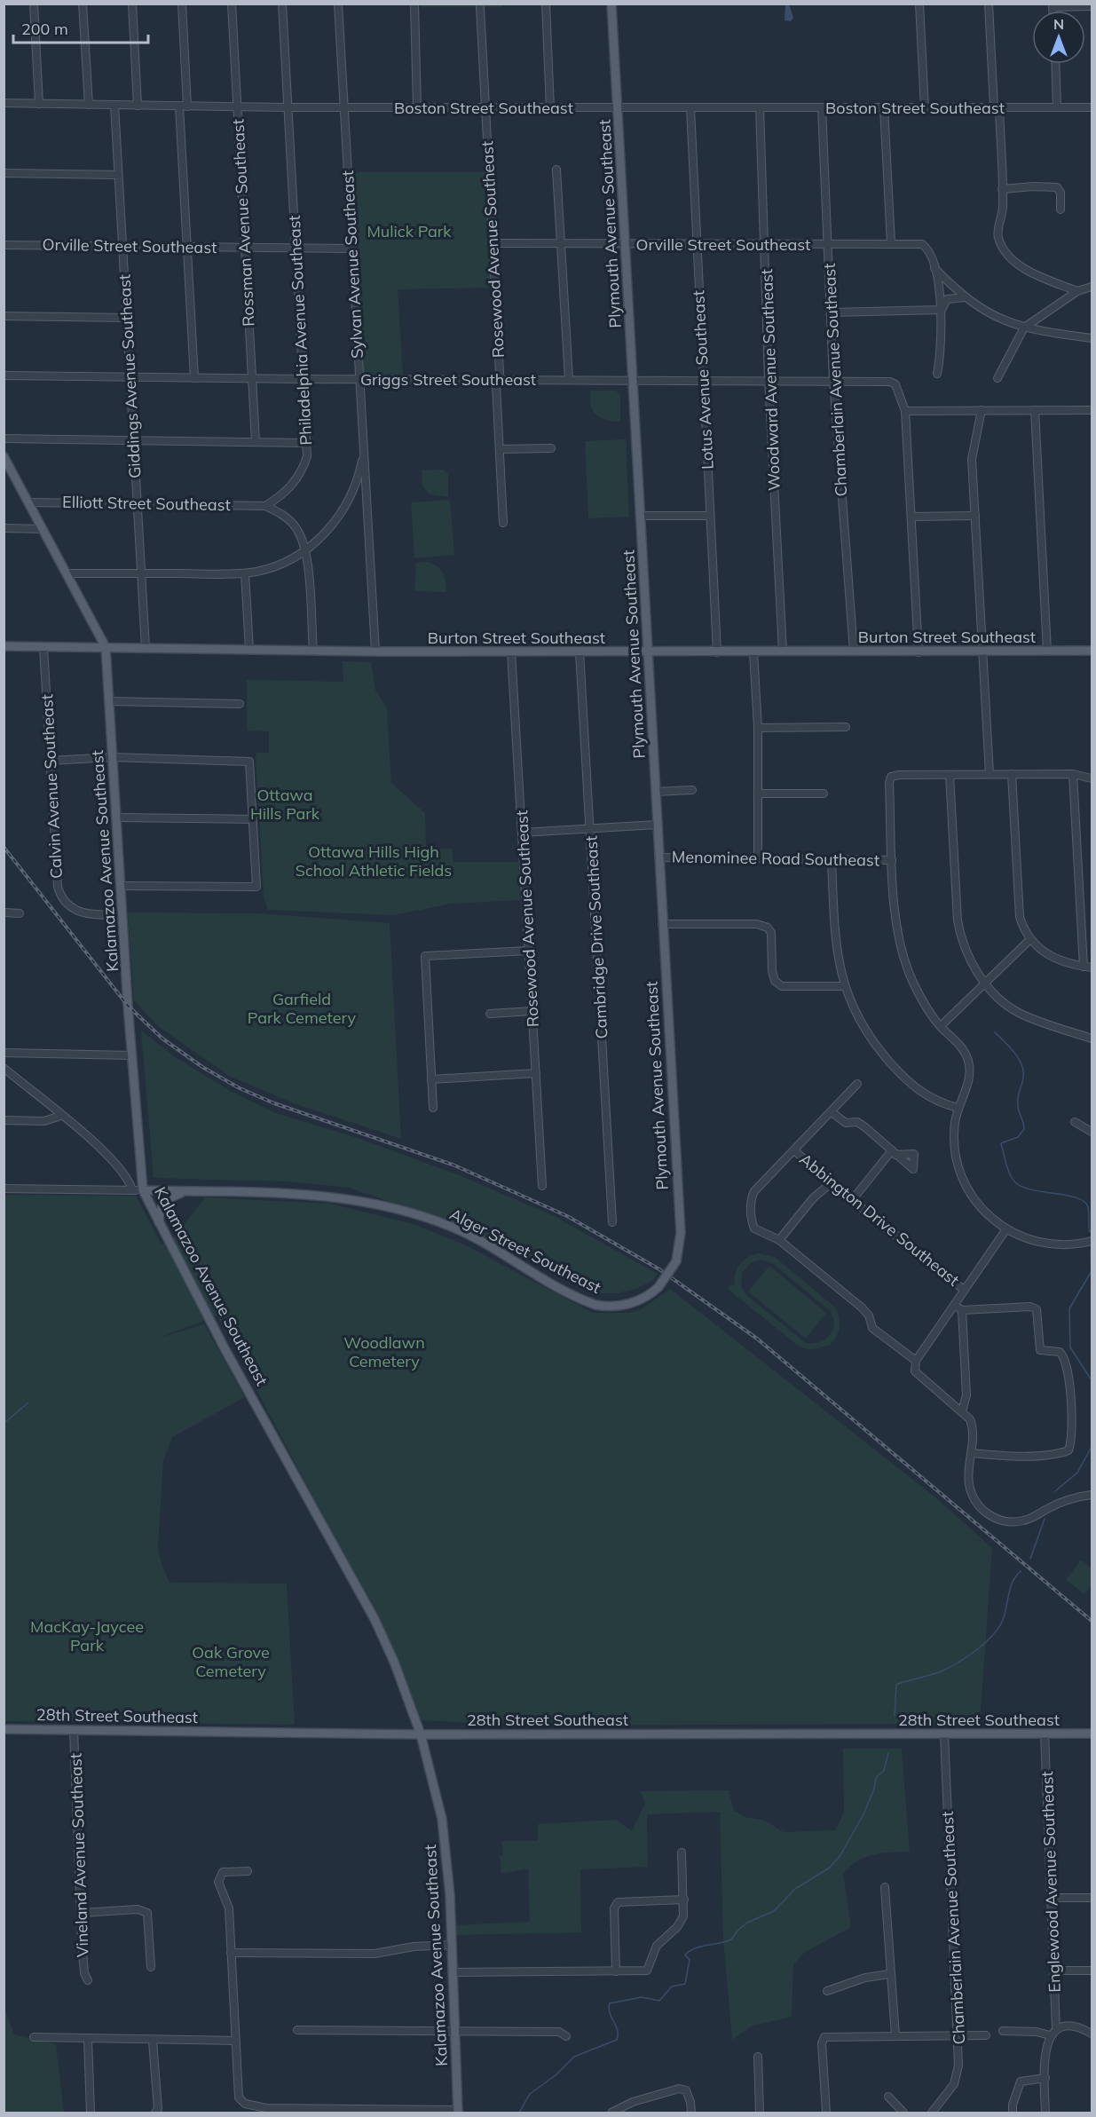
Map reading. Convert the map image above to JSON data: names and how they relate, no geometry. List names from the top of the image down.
{
  "streets": {
    "main road": [
      "Plymouth Avenue Southeast",
      "Burton Street Southeast",
      "Kalamazoo Avenue Southeast",
      "Alger Street Southeast",
      "28th Street Southeast"
    ],
    "street": [
      "Boston Street Southeast",
      "Rossman Avenue Southeast",
      "Orville Street Southeast",
      "Rosewood Avenue Southeast",
      "Sylvan Avenue Southeast",
      "Philadelphia Avenue Southeast",
      "Giddings Avenue Southeast",
      "Griggs Street Southeast",
      "Lotus Avenue Southeast",
      "Woodward Avenue Southeast",
      "Chamberlain Avenue Southeast",
      "Elliott Street Southeast",
      "Calvin Avenue Southeast",
      "Menominee Road Southeast",
      "Cambridge Drive Southeast",
      "Abbington Drive Southeast",
      "Vineland Avenue Southeast",
      "Englewood Avenue Southeast"
    ]
  },
  "crossings": [
    ["Boston Street Southeast", "Rossman Avenue Southeast"],
    ["Boston Street Southeast", "Plymouth Avenue Southeast"],
    ["Boston Street Southeast", "Rosewood Avenue Southeast"],
    ["Boston Street Southeast", "Sylvan Avenue Southeast"],
    ["Boston Street Southeast", "Philadelphia Avenue Southeast"],
    ["Boston Street Southeast", "Giddings Avenue Southeast"],
    ["Boston Street Southeast", "Lotus Avenue Southeast"],
    ["Boston Street Southeast", "Woodward Avenue Southeast"],
    ["Boston Street Southeast", "Chamberlain Avenue Southeast"],
    ["Rossman Avenue Southeast", "Orville Street Southeast"],
    ["Rossman Avenue Southeast", "Griggs Street Southeast"],
    ["Plymouth Avenue Southeast", "Orville Street Southeast"],
    ["Plymouth Avenue Southeast", "Griggs Street Southeast"],
    ["Plymouth Avenue Southeast", "Burton Street Southeast"],
    ["Plymouth Avenue Southeast", "Menominee Road Southeast"],
    ["Plymouth Avenue Southeast", "Alger Street Southeast"],
    ["Orville Street Southeast", "Rosewood Avenue Southeast"],
    ["Orville Street Southeast", "Sylvan Avenue Southeast"],
    ["Orville Street Southeast", "Philadelphia Avenue Southeast"],
    ["Orville Street Southeast", "Giddings Avenue Southeast"],
    ["Orville Street Southeast", "Lotus Avenue Southeast"],
    ["Orville Street Southeast", "Woodward Avenue Southeast"],
    ["Orville Street Southeast", "Chamberlain Avenue Southeast"],
    ["Rosewood Avenue Southeast", "Griggs Street Southeast"],
    ["Rosewood Avenue Southeast", "Burton Street Southeast"],
    ["Sylvan Avenue Southeast", "Griggs Street Southeast"],
    ["Sylvan Avenue Southeast", "Burton Street Southeast"],
    ["Philadelphia Avenue Southeast", "Griggs Street Southeast"],
    ["Philadelphia Avenue Southeast", "Elliott Street Southeast"],
    ["Giddings Avenue Southeast", "Griggs Street Southeast"],
    ["Giddings Avenue Southeast", "Elliott Street Southeast"],
    ["Giddings Avenue Southeast", "Burton Street Southeast"],
    ["Griggs Street Southeast", "Lotus Avenue Southeast"],
    ["Griggs Street Southeast", "Woodward Avenue Southeast"],
    ["Griggs Street Southeast", "Chamberlain Avenue Southeast"],
    ["Lotus Avenue Southeast", "Burton Street Southeast"],
    ["Woodward Avenue Southeast", "Burton Street Southeast"],
    ["Chamberlain Avenue Southeast", "Burton Street Southeast"],
    ["Chamberlain Avenue Southeast", "28th Street Southeast"],
    ["Elliott Street Southeast", "Kalamazoo Avenue Southeast"],
    ["Burton Street Southeast", "Calvin Avenue Southeast"],
    ["Burton Street Southeast", "Kalamazoo Avenue Southeast"],
    ["Burton Street Southeast", "Cambridge Drive Southeast"],
    ["Calvin Avenue Southeast", "Kalamazoo Avenue Southeast"],
    ["Kalamazoo Avenue Southeast", "Alger Street Southeast"],
    ["Kalamazoo Avenue Southeast", "28th Street Southeast"],
    ["28th Street Southeast", "Vineland Avenue Southeast"],
    ["28th Street Southeast", "Englewood Avenue Southeast"]
  ],
  "parks": [
    "Mulick Park",
    "Ottawa Hills Park",
    "Ottawa Hills High School Athletic Fields",
    "Garfield Park Cemetery",
    "Woodlawn Cemetery",
    "MacKay-Jaycee Park",
    "Oak Grove Cemetery"
  ],
  "scale_bar": "200 m",
  "north": "top"
}
